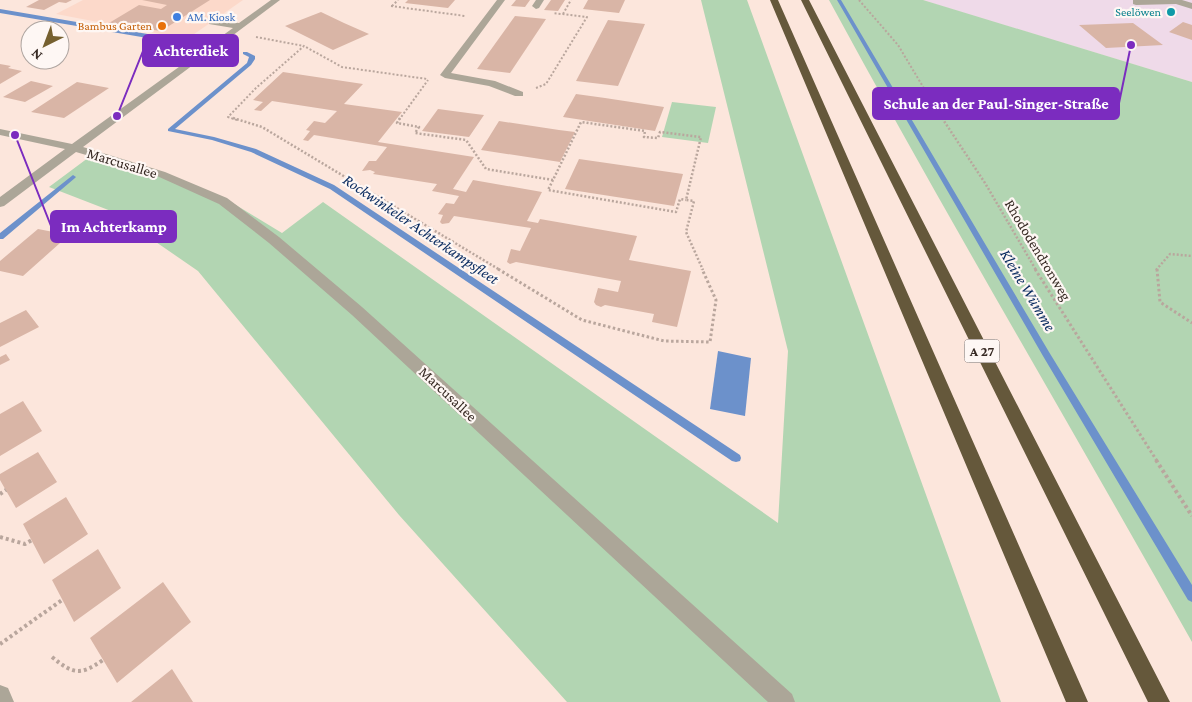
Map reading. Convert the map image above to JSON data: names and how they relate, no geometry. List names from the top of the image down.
{
  "streets": {
    "highway": ["A 27"],
    "street": ["Marcusallee"],
    "path": ["Rhododendronweg"]
  },
  "water": ["Rockwinkeler Achterkampsfleet", "Kleine Wümme"],
  "places": [
    "Seelöwen",
    "AM. Kiosk",
    "Bambus Garten",
    "Schule an der Paul-Singer-Straße",
    "Achterdiek",
    "Im Achterkamp"
  ],
  "north": "bottom left"
}
